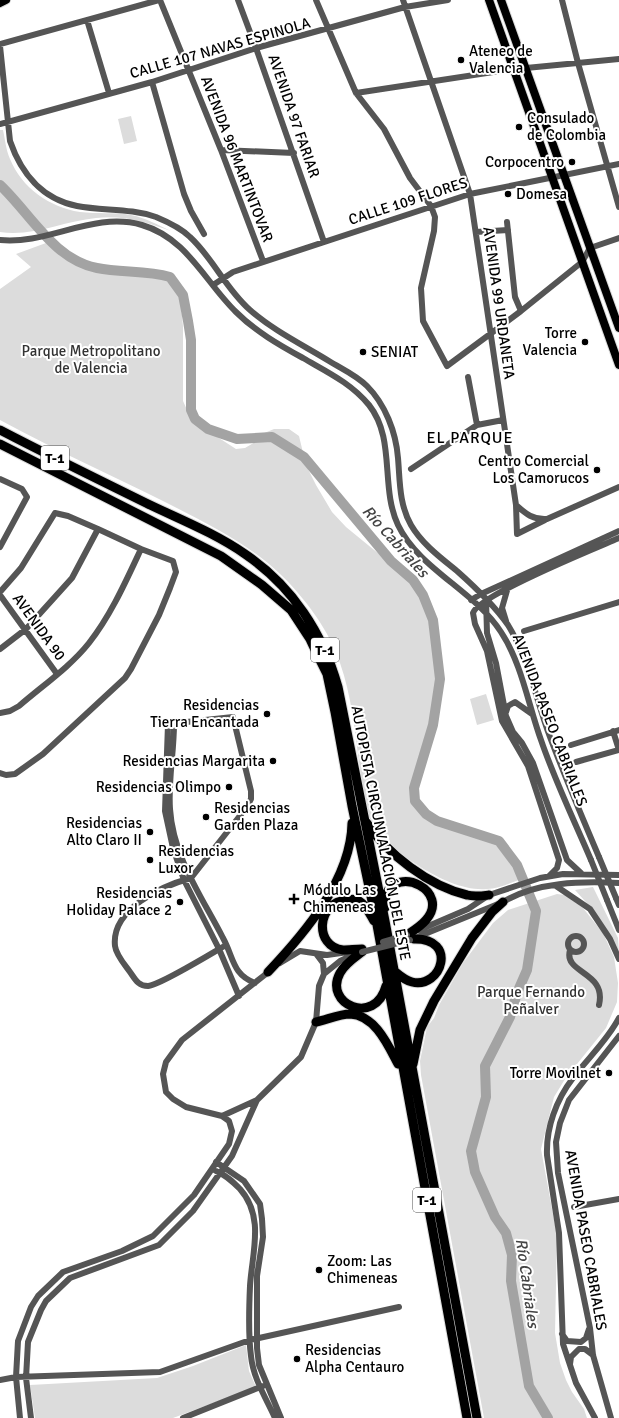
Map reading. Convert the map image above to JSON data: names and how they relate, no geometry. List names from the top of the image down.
{
  "streets": {
    "highway": ["T-1", "AUTOPISTA CIRCUNVALACIÓN DEL ESTE"],
    "street": [
      "CALLE 107 NAVAS ESPINOLA",
      "AVENIDA 97 FARIAR",
      "AVENIDA 96 MARTINTOVAR",
      "CALLE 109 FLORES",
      "AVENIDA 99 URDANETA",
      "AVENIDA 90",
      "AVENIDA PASEO CABRIALES"
    ]
  },
  "crossings": [
    ["CALLE 107 NAVAS ESPINOLA", "AVENIDA 97 FARIAR"],
    ["CALLE 107 NAVAS ESPINOLA", "AVENIDA 96 MARTINTOVAR"],
    ["CALLE 107 NAVAS ESPINOLA", "AVENIDA 99 URDANETA"],
    ["CALLE 107 NAVAS ESPINOLA", "AVENIDA PASEO CABRIALES"],
    ["AVENIDA 97 FARIAR", "CALLE 109 FLORES"],
    ["AVENIDA 96 MARTINTOVAR", "CALLE 109 FLORES"],
    ["CALLE 109 FLORES", "AVENIDA 99 URDANETA"],
    ["CALLE 109 FLORES", "AVENIDA PASEO CABRIALES"]
  ],
  "districts": ["EL PARQUE"],
  "water": ["Río Cabriales"],
  "parks": ["Parque Metropolitano de Valencia", "Parque Fernando Peñalver"],
  "places": {
    "other": [
      "Ateneo de Valencia",
      "Consulado de Colombia",
      "Corpocentro",
      "Domesa",
      "Torre Valencia",
      "SENIAT",
      "Centro Comercial Los Camorucos",
      "Residencias Tierra Encantada",
      "Residencias Margarita",
      "Residencias Olimpo",
      "Residencias Garden Plaza",
      "Residencias Alto Claro II",
      "Residencias Luxor",
      "Residencias Holiday Palace 2",
      "Torre Movilnet",
      "Zoom: Las Chimeneas",
      "Residencias Alpha Centauro"
    ],
    "health": ["Módulo Las Chimeneas"]
  }
}
